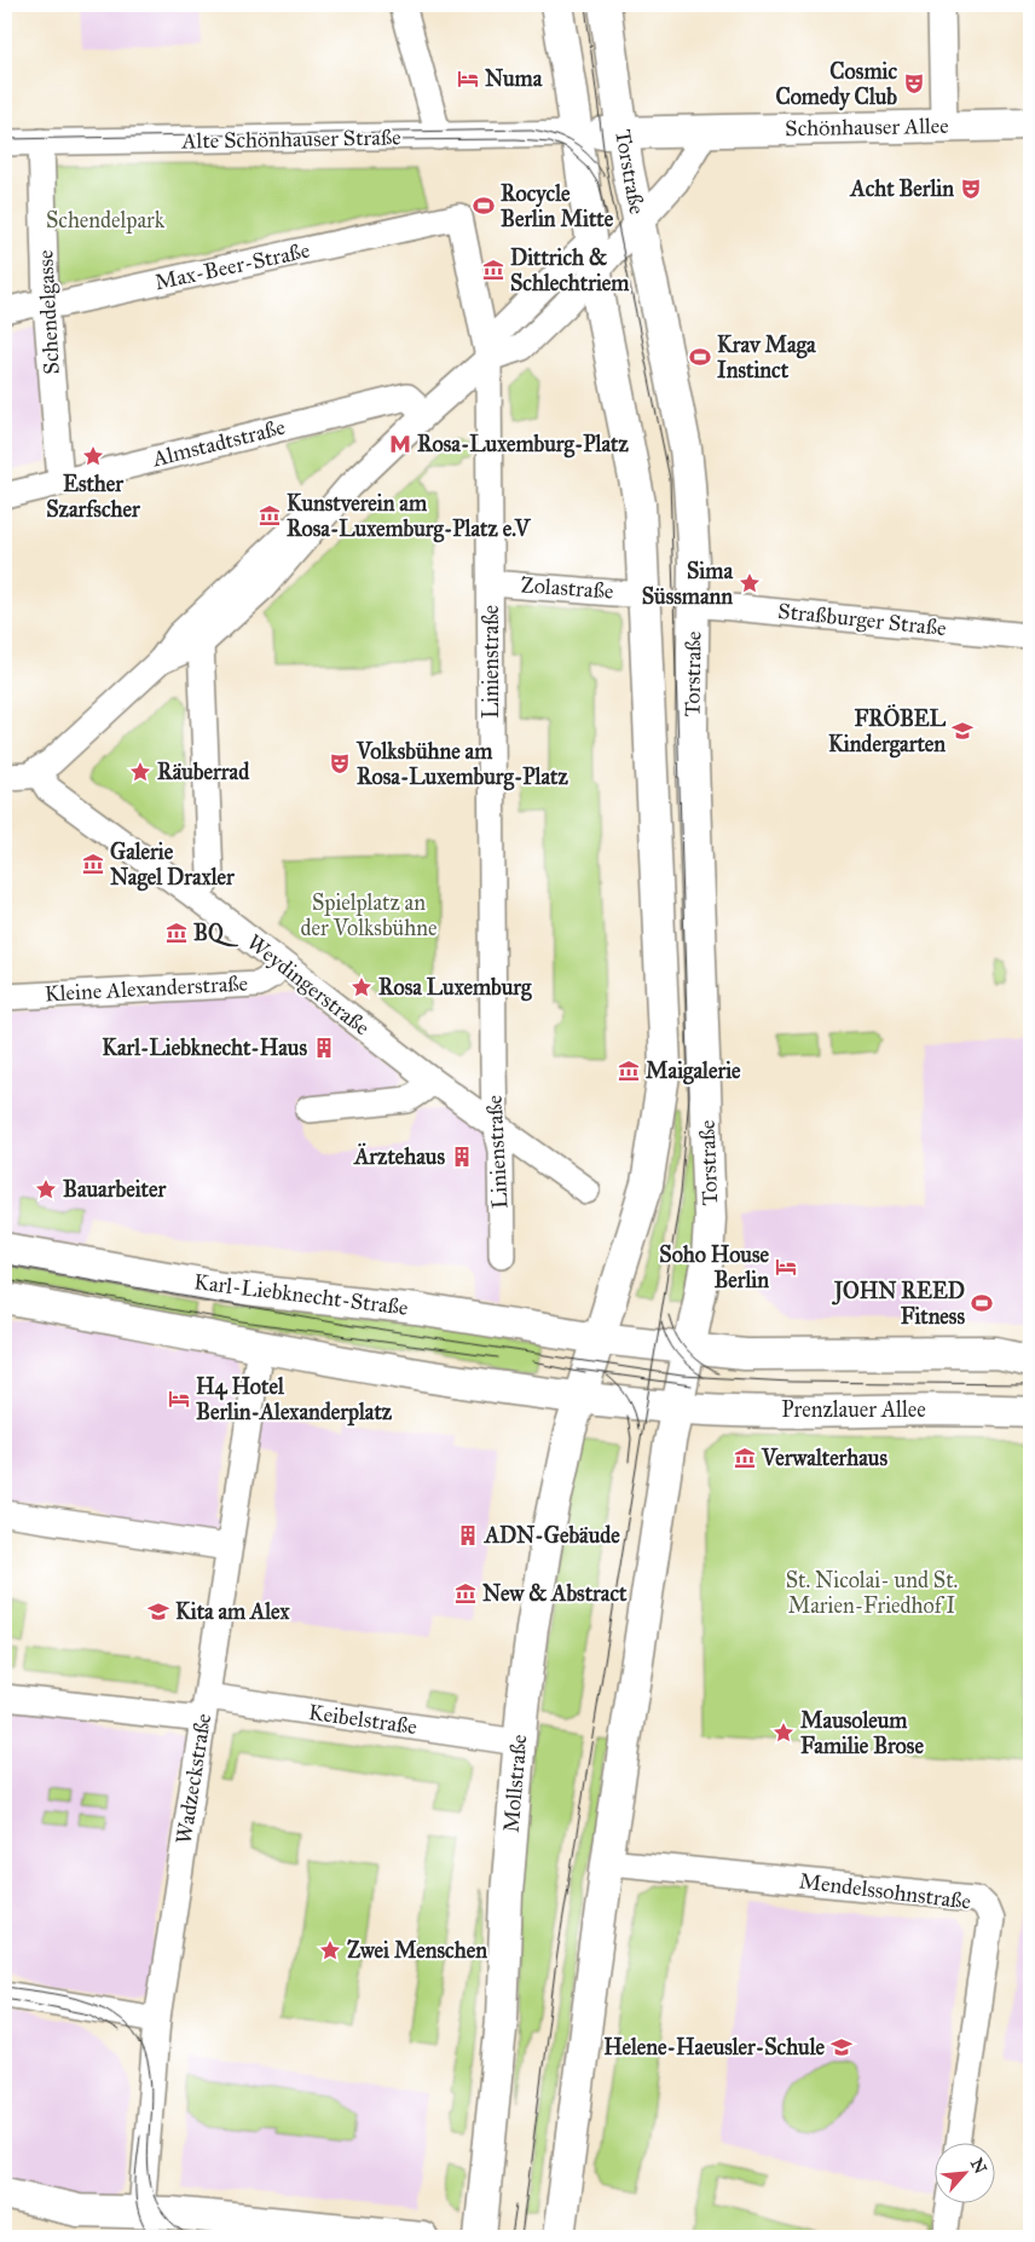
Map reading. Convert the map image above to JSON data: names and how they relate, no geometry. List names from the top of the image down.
{
  "streets": {
    "main road": [
      "Schönhauser Allee",
      "Torstraße",
      "Karl-Liebknecht-Straße",
      "Prenzlauer Allee",
      "Mollstraße"
    ],
    "street": [
      "Alte Schönhauser Straße",
      "Max-Beer-Straße",
      "Schendelgasse",
      "Almstadtstraße",
      "Zolastraße",
      "Straßburger Straße",
      "Linienstraße",
      "Weydingerstraße",
      "Kleine Alexanderstraße",
      "Keibelstraße",
      "Wadzeckstraße",
      "Mendelssohnstraße"
    ]
  },
  "crossings": [
    ["Schönhauser Allee", "Alte Schönhauser Straße"],
    ["Schönhauser Allee", "Torstraße"],
    ["Alte Schönhauser Straße", "Torstraße"],
    ["Alte Schönhauser Straße", "Schendelgasse"],
    ["Torstraße", "Zolastraße"],
    ["Torstraße", "Straßburger Straße"],
    ["Torstraße", "Karl-Liebknecht-Straße"],
    ["Torstraße", "Mollstraße"],
    ["Max-Beer-Straße", "Schendelgasse"],
    ["Max-Beer-Straße", "Linienstraße"],
    ["Schendelgasse", "Almstadtstraße"],
    ["Zolastraße", "Linienstraße"],
    ["Linienstraße", "Weydingerstraße"],
    ["Weydingerstraße", "Kleine Alexanderstraße"],
    ["Karl-Liebknecht-Straße", "Mollstraße"],
    ["Prenzlauer Allee", "Mollstraße"],
    ["Keibelstraße", "Wadzeckstraße"],
    ["Keibelstraße", "Mollstraße"]
  ],
  "parks": ["Schendelpark", "Spielplatz an der Volksbühne", "St. Nicolai- und St. Marien-Friedhof I"],
  "places": {
    "hotel": ["Numa", "Soho House Berlin", "H4 Hotel Berlin-Alexanderplatz"],
    "theatre": ["Cosmic Comedy Club", "Acht Berlin", "Volksbühne am Rosa-Luxemburg-Platz"],
    "sports": ["Rocycle Berlin Mitte", "Krav Maga Instinct", "JOHN REED Fitness"],
    "museum": [
      "Dittrich & Schlechtriem",
      "Kunstverein am Rosa-Luxemburg-Platz e.V",
      "Galerie Nagel Draxler",
      "BQ",
      "Maigalerie",
      "Verwalterhaus",
      "New & Abstract"
    ],
    "metro station": ["Rosa-Luxemburg-Platz"],
    "place": [
      "Esther Szarfscher",
      "Sima Süssmann",
      "Räuberrad",
      "Rosa Luxemburg",
      "Bauarbeiter",
      "Mausoleum Familie Brose",
      "Zwei Menschen"
    ],
    "school or university": ["FRÖBEL Kindergarten", "Kita am Alex", "Helene-Haeusler-Schule"],
    "building": ["Karl-Liebknecht-Haus", "Ärztehaus", "ADN-Gebäude"]
  },
  "north": "top right"
}
